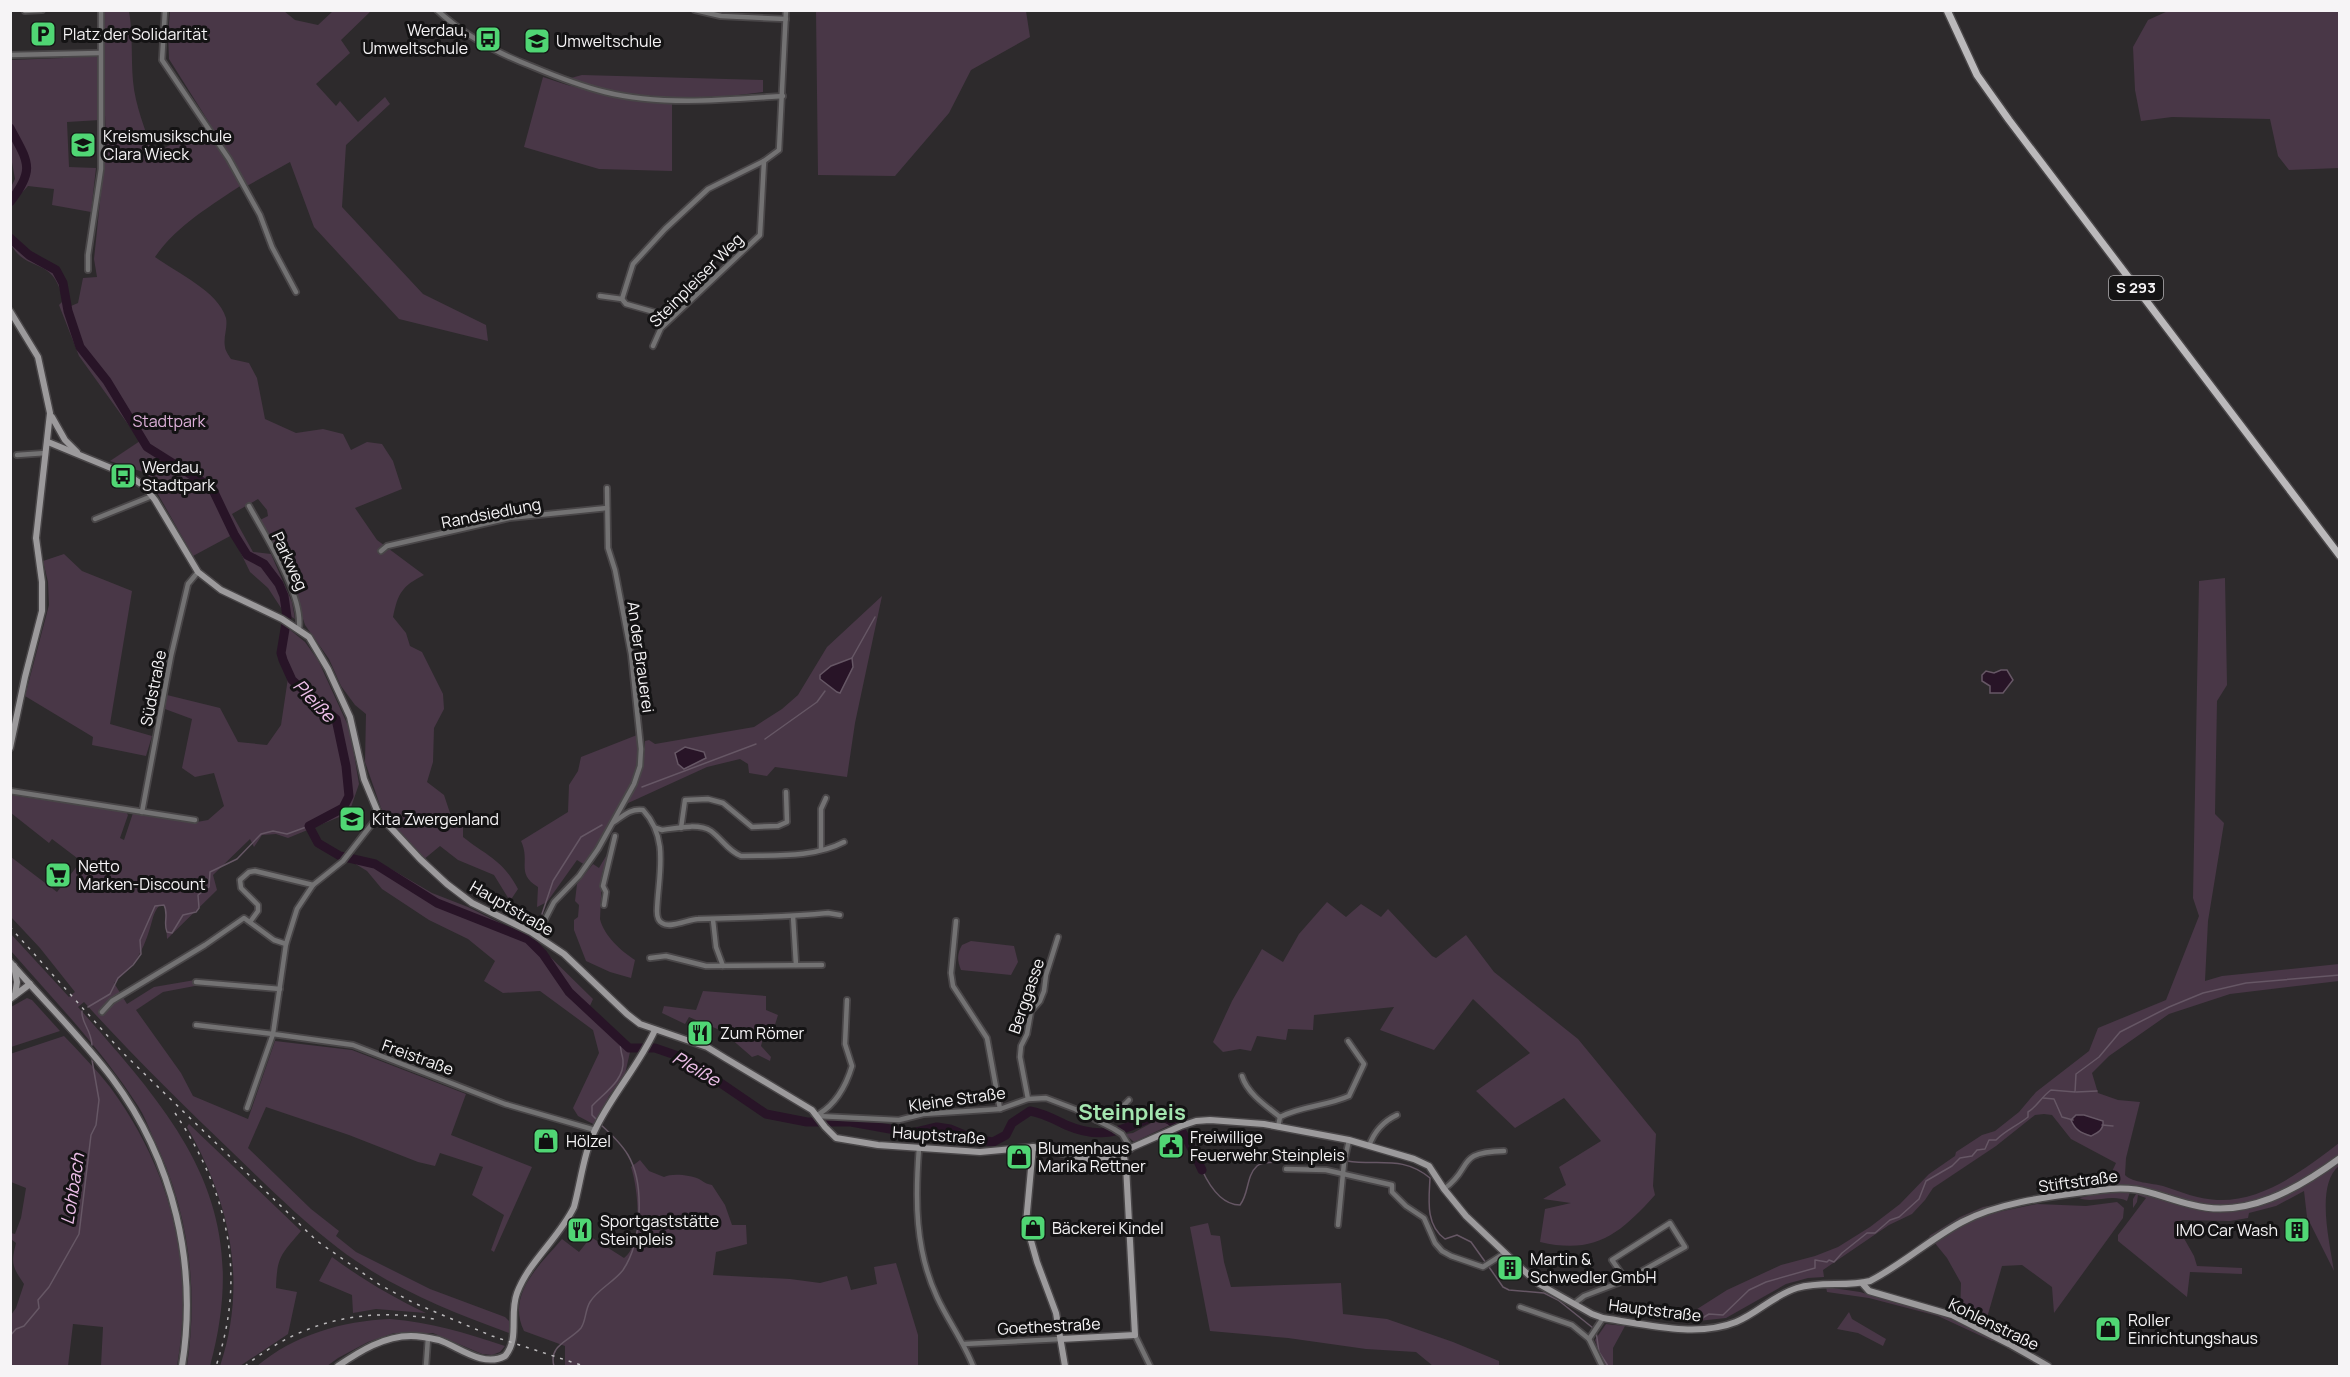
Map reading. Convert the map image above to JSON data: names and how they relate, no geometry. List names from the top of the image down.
{
  "streets": {
    "main road": [
      "S 293",
      "Hauptstraße",
      "Stiftstraße",
      "Kohlenstraße",
      "Goethestraße"
    ],
    "street": [
      "Steinpleiser Weg",
      "Randsiedlung",
      "Parkweg",
      "An der Brauerei",
      "Südstraße",
      "Berggasse",
      "Freistraße",
      "Kleine Straße"
    ]
  },
  "crossings": [
    ["Randsiedlung", "An der Brauerei"],
    ["Parkweg", "Hauptstraße"],
    ["An der Brauerei", "Hauptstraße"],
    ["Südstraße", "Hauptstraße"],
    ["Hauptstraße", "Kleine Straße"],
    ["Hauptstraße", "Stiftstraße"],
    ["Hauptstraße", "Kohlenstraße"],
    ["Berggasse", "Kleine Straße"],
    ["Stiftstraße", "Kohlenstraße"]
  ],
  "districts": ["Steinpleis"],
  "water": ["Pleiße", "Lohbach"],
  "parks": ["Stadtpark"],
  "places": {
    "parking": ["Platz der Solidarität"],
    "bus stop": ["Werdau, Umweltschule", "Werdau, Stadtpark"],
    "school or university": ["Umweltschule", "Kreismusikschule Clara Wieck", "Kita Zwergenland"],
    "supermarket": ["Netto Marken-Discount"],
    "restaurant": ["Zum Römer", "Sportgaststätte Steinpleis"],
    "shop": [
      "Hölzel",
      "Blumenhaus Marika Rettner",
      "Bäckerei Kindel",
      "Roller Einrichtungshaus"
    ],
    "public building": ["Freiwillige Feuerwehr Steinpleis"],
    "building": ["IMO Car Wash", "Martin & Schwedler GmbH"]
  }
}
